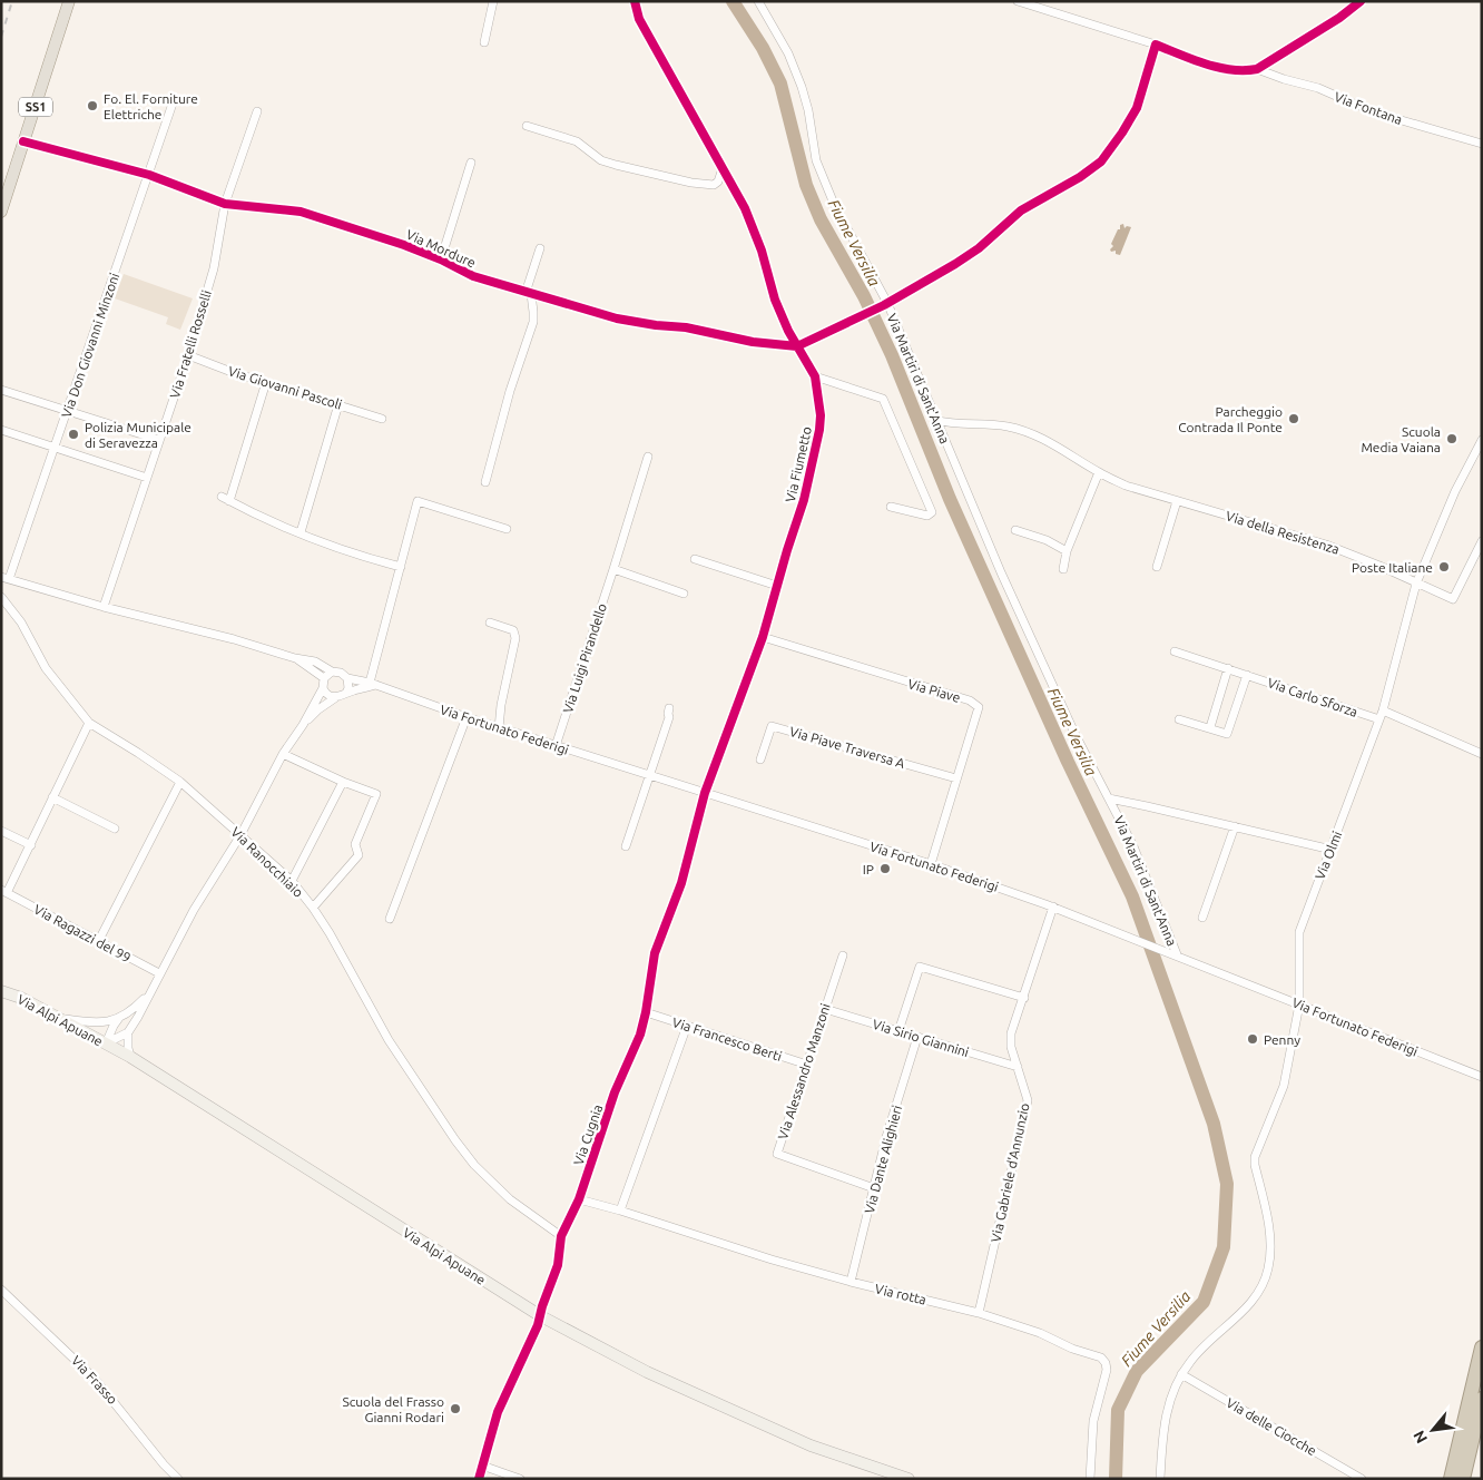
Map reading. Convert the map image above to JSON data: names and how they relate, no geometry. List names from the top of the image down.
{
  "streets": {
    "main road": ["SS1", "Via Alpi Apuane"],
    "street": [
      "Via Fontana",
      "Via Mordure",
      "Via Fratelli Rosselli",
      "Via Don Giovanni Minzoni",
      "Via Martiri di Sant'Anna",
      "Via Giovanni Pascoli",
      "Via Fiumetto",
      "Via della Resistenza",
      "Via Luigi Pirandello",
      "Via Piave",
      "Via Carlo Sforza",
      "Via Fortunato Federigi",
      "Via Piave Traversa A",
      "Via Olmi",
      "Via Ranocchiaio",
      "Via Ragazzi del 99",
      "Via Sirio Giannini",
      "Via Francesco Berti",
      "Via Alessandro Manzoni",
      "Via Cugnia",
      "Via Dante Alighieri",
      "Via Gabriele d'Annunzio",
      "Via rotta",
      "Via Frasso",
      "Via delle Ciocche"
    ]
  },
  "crossings": [
    ["SS1", "Via Mordure"],
    ["Via Mordure", "Via Fratelli Rosselli"],
    ["Via Mordure", "Via Don Giovanni Minzoni"],
    ["Via Mordure", "Via Martiri di Sant'Anna"],
    ["Via Mordure", "Via Fiumetto"],
    ["Via Fratelli Rosselli", "Via Giovanni Pascoli"],
    ["Via Martiri di Sant'Anna", "Via della Resistenza"],
    ["Via Martiri di Sant'Anna", "Via Fortunato Federigi"],
    ["Via Fiumetto", "Via Piave"],
    ["Via Fiumetto", "Via Fortunato Federigi"],
    ["Via Fiumetto", "Via Cugnia"],
    ["Via della Resistenza", "Via Olmi"],
    ["Via Luigi Pirandello", "Via Fortunato Federigi"],
    ["Via Piave", "Via Fortunato Federigi"],
    ["Via Piave", "Via Piave Traversa A"],
    ["Via Carlo Sforza", "Via Olmi"],
    ["Via Fortunato Federigi", "Via Olmi"],
    ["Via Fortunato Federigi", "Via Cugnia"],
    ["Via Fortunato Federigi", "Via Gabriele d'Annunzio"],
    ["Via Ranocchiaio", "Via Ragazzi del 99"],
    ["Via Ranocchiaio", "Via Cugnia"],
    ["Via Alpi Apuane", "Via Cugnia"],
    ["Via Sirio Giannini", "Via Alessandro Manzoni"],
    ["Via Sirio Giannini", "Via Dante Alighieri"],
    ["Via Sirio Giannini", "Via Gabriele d'Annunzio"],
    ["Via Francesco Berti", "Via Alessandro Manzoni"],
    ["Via Francesco Berti", "Via Cugnia"],
    ["Via Alessandro Manzoni", "Via Dante Alighieri"],
    ["Via Cugnia", "Via rotta"],
    ["Via Dante Alighieri", "Via rotta"],
    ["Via Gabriele d'Annunzio", "Via rotta"]
  ],
  "water": ["Fiume Versilia"],
  "places": [
    "Fo. El. Forniture Elettriche",
    "Parcheggio Contrada Il Ponte",
    "Polizia Municipale di Seravezza",
    "Scuola Media Vaiana",
    "Poste Italiane",
    "IP",
    "Penny",
    "Scuola del Frasso Gianni Rodari"
  ],
  "north": "bottom left"
}
